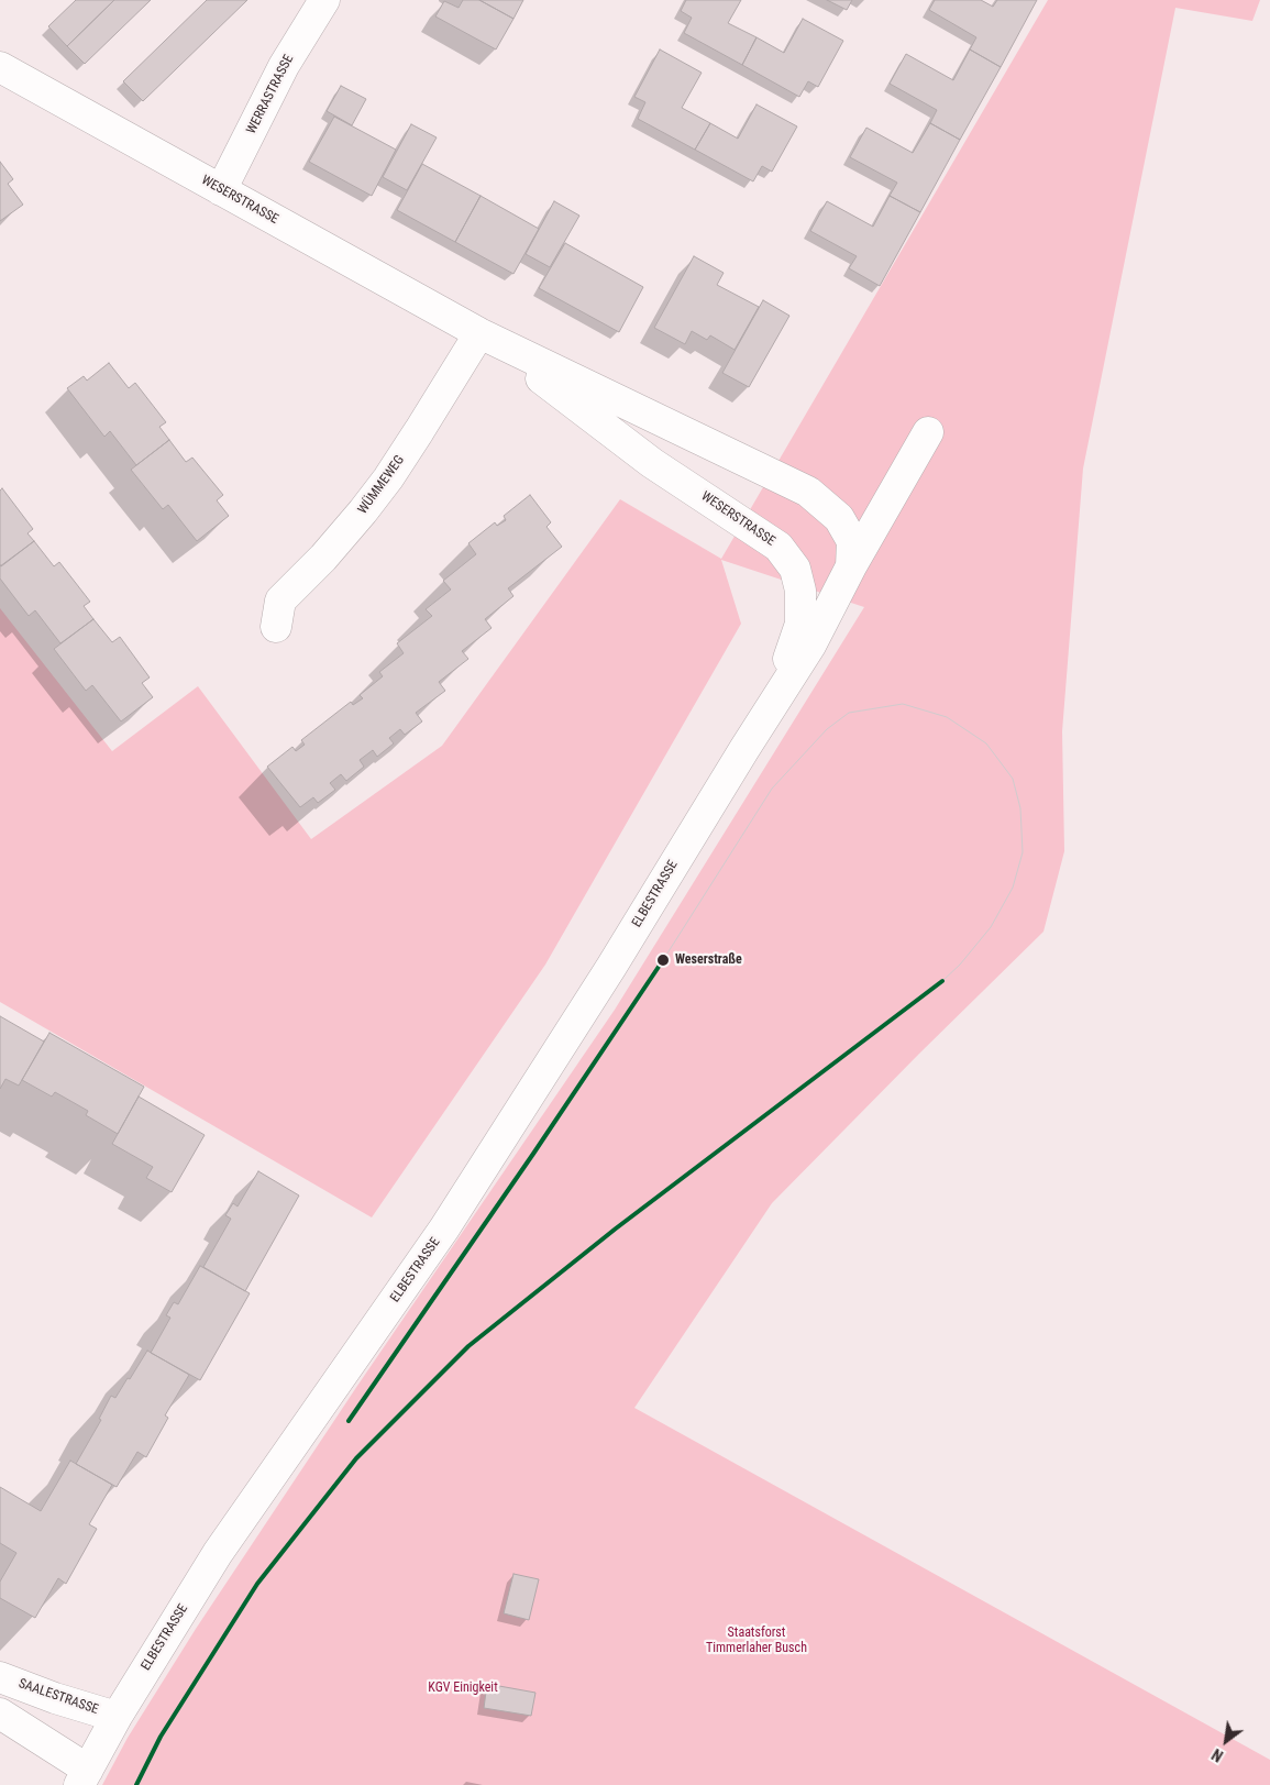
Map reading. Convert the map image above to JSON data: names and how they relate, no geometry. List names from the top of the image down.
{
  "streets": {
    "street": [
      "WERRASTRASSE",
      "WESERSTRASSE",
      "WÜMMEWEG",
      "ELBESTRASSE",
      "SAALESTRASSE"
    ]
  },
  "crossings": [
    ["WERRASTRASSE", "WESERSTRASSE"],
    ["WESERSTRASSE", "WÜMMEWEG"],
    ["WESERSTRASSE", "ELBESTRASSE"],
    ["ELBESTRASSE", "SAALESTRASSE"]
  ],
  "parks": ["Staatsforst Timmerlaher Busch", "KGV Einigkeit"],
  "places": ["Weserstraße"],
  "north": "bottom left"
}
